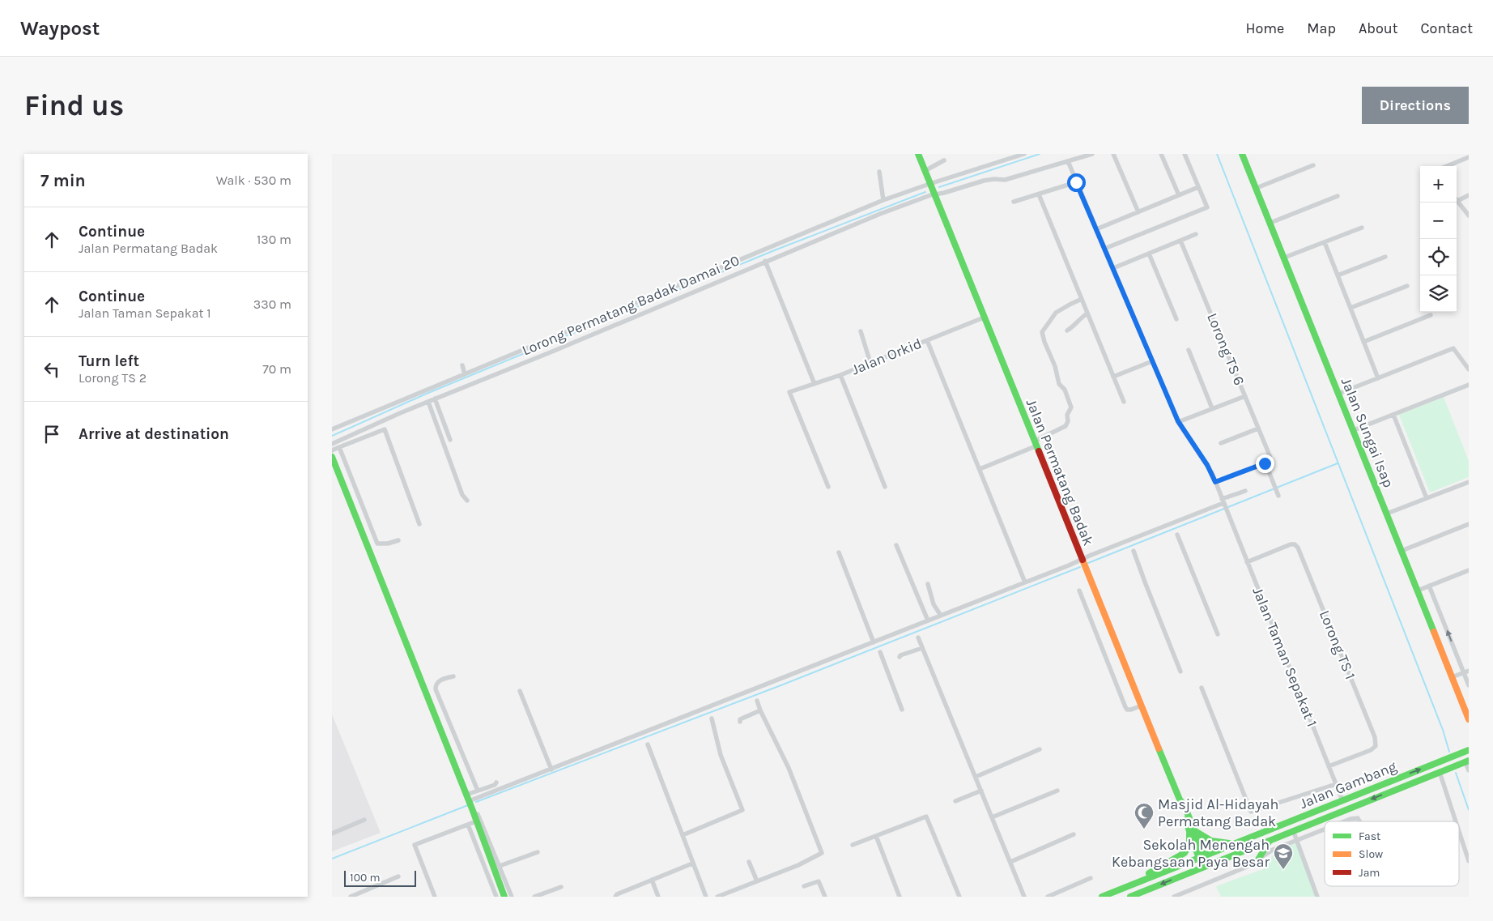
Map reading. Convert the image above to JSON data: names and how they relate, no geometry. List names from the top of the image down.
{
  "streets": {
    "main road": ["Jalan Sungai Isap", "Jalan Permatang Badak", "Jalan Gambang"],
    "street": [
      "Lorong Permatang Badak Damai 20",
      "Lorong TS 6",
      "Jalan Orkid",
      "Lorong TS 1",
      "Jalan Taman Sepakat 1"
    ]
  },
  "crossings": [
    ["Lorong Permatang Badak Damai 20", "Jalan Permatang Badak"],
    ["Jalan Orkid", "Jalan Permatang Badak"],
    ["Jalan Permatang Badak", "Jalan Gambang"],
    ["Lorong TS 1", "Jalan Taman Sepakat 1"],
    ["Jalan Taman Sepakat 1", "Jalan Gambang"]
  ],
  "places": {
    "mosque": ["Masjid Al-Hidayah Permatang Badak"],
    "school or university": ["Sekolah Menengah Kebangsaan Paya Besar"]
  },
  "legend": ["Fast", "Slow", "Jam"],
  "scale_bar": "100 m",
  "page": {
    "header": "Waypost",
    "nav": [
      "Home",
      "Map",
      "About",
      "Contact"
    ],
    "buttons": "Directions",
    "title": "Find us",
    "heading": ["7 min", "Walk · 530 m"],
    "map_buttons": ["+", "−"],
    "list": [
      ["Continue", "Jalan Permatang Badak", "130 m"],
      ["Continue", "Jalan Taman Sepakat 1", "330 m"],
      ["Turn left", "Lorong TS 2", "70 m"],
      "Arrive at destination"
    ],
    "scale": "100 m"
  }
}
